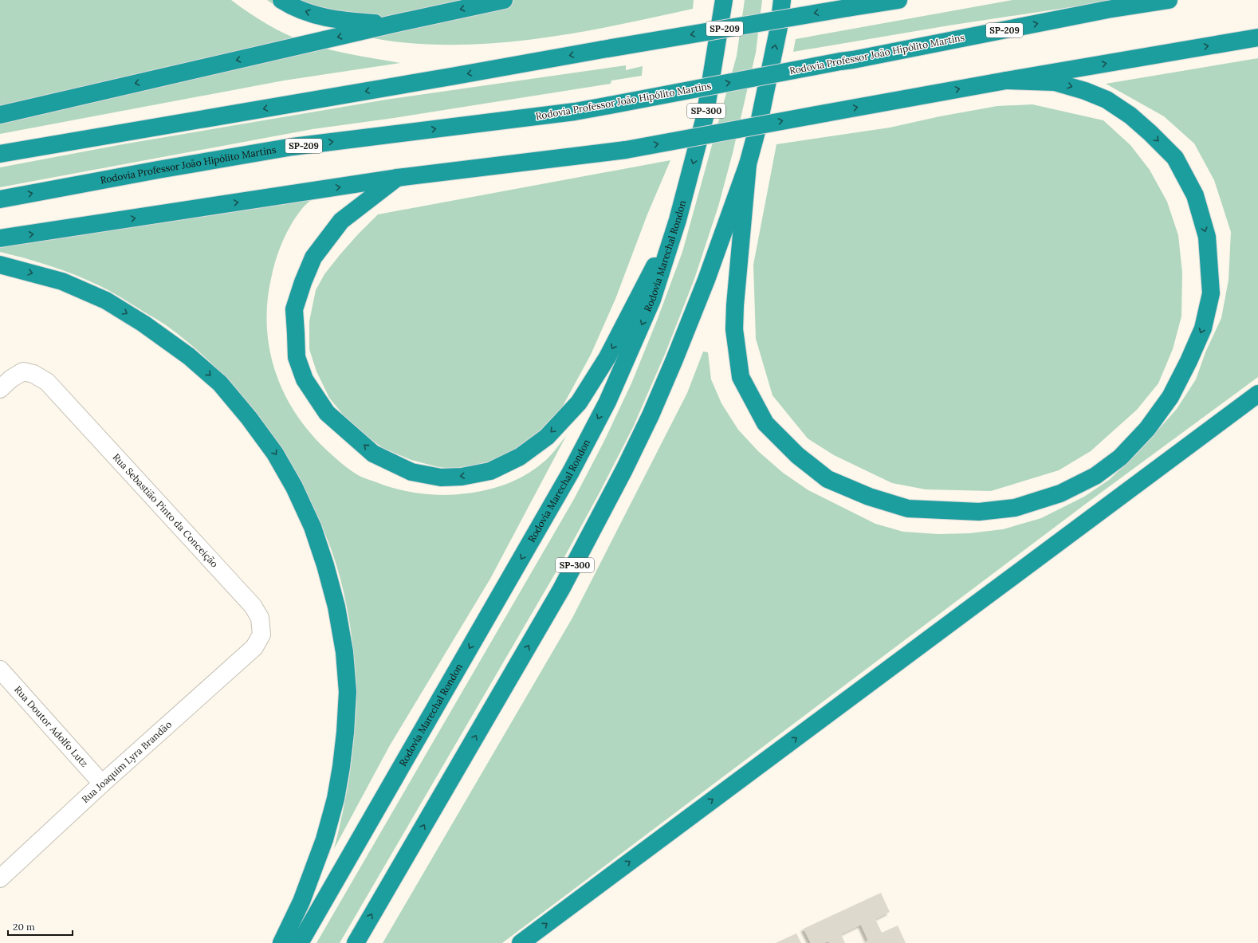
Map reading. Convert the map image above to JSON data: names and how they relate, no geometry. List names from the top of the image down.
{
  "streets": {
    "highway": [
      "SP-209",
      "Rodovia Professor João Hipólito Martins",
      "SP-300",
      "Rodovia Marechal Rondon"
    ],
    "street": ["Rua Sebastião Pinto da Conceição", "Rua Doutor Adolfo Lutz", "Rua Joaquim Lyra Brandão"]
  },
  "crossings": [
    ["Rua Sebastião Pinto da Conceição", "Rua Joaquim Lyra Brandão"],
    ["Rua Doutor Adolfo Lutz", "Rua Joaquim Lyra Brandão"]
  ],
  "scale_bar": "20 m"
}
